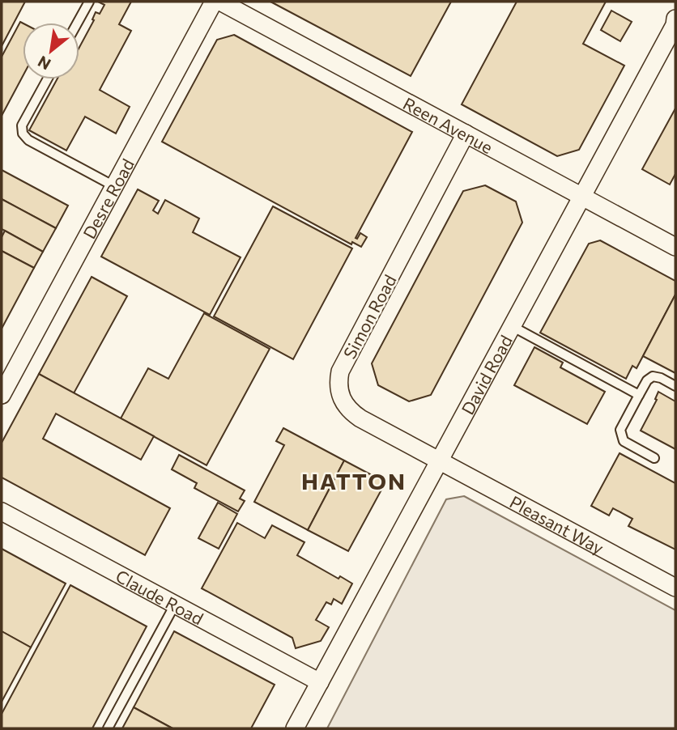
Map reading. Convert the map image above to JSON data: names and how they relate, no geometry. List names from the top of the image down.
{
  "streets": {
    "street": [
      "Reen Avenue",
      "Desre Road",
      "Simon Road",
      "David Road",
      "Pleasant Way",
      "Claude Road"
    ]
  },
  "crossings": [
    ["Reen Avenue", "Simon Road"],
    ["Reen Avenue", "David Road"],
    ["Simon Road", "David Road"],
    ["Simon Road", "Pleasant Way"],
    ["David Road", "Pleasant Way"],
    ["David Road", "Claude Road"]
  ],
  "districts": ["HATTON"],
  "north": "bottom left"
}
